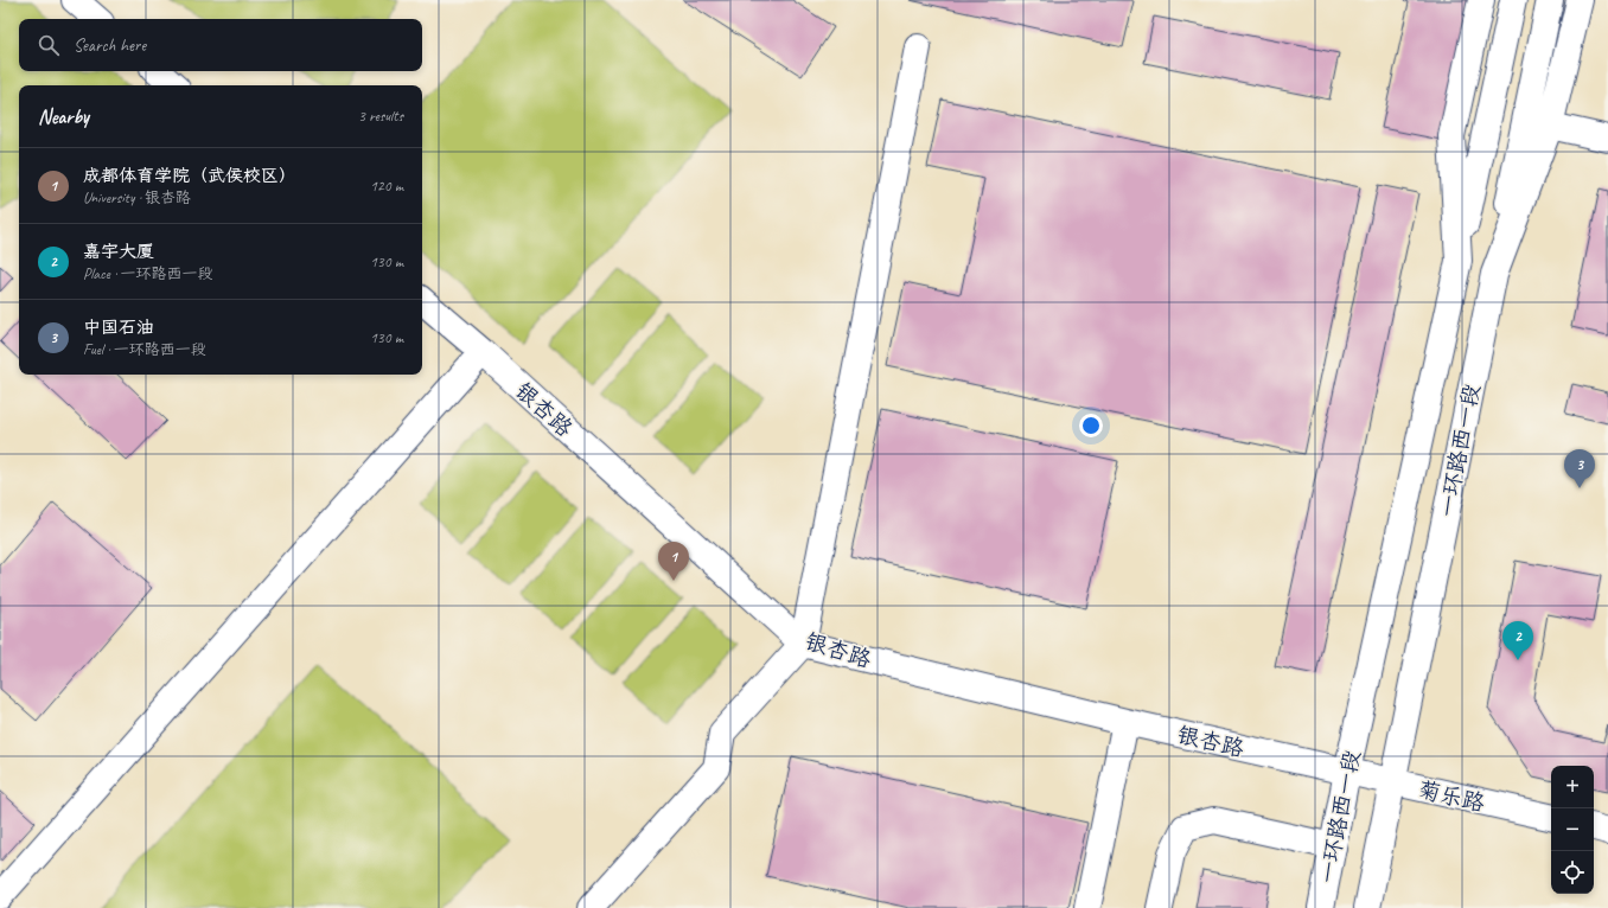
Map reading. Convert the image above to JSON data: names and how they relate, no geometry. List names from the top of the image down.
{
  "streets": {
    "main road": ["银杏路", "一环路西一段", "菊乐路"]
  },
  "crossings": [
    ["银杏路", "一环路西一段"],
    ["银杏路", "菊乐路"],
    ["一环路西一段", "菊乐路"]
  ],
  "page": {
    "search": "Search here",
    "heading": ["Nearby", "3 results"],
    "list": [
      {
        "mark": "1",
        "name": "成都体育学院（武侯校区）",
        "note": "University · 银杏路",
        "value": "120 m"
      },
      {
        "mark": "2",
        "name": "嘉宇大厦",
        "note": "Place · 一环路西一段",
        "value": "130 m"
      },
      {
        "mark": "3",
        "name": "中国石油",
        "note": "Fuel · 一环路西一段",
        "value": "130 m"
      }
    ],
    "pins": ["3", "1", "2"],
    "map_buttons": ["+", "−"]
  }
}
